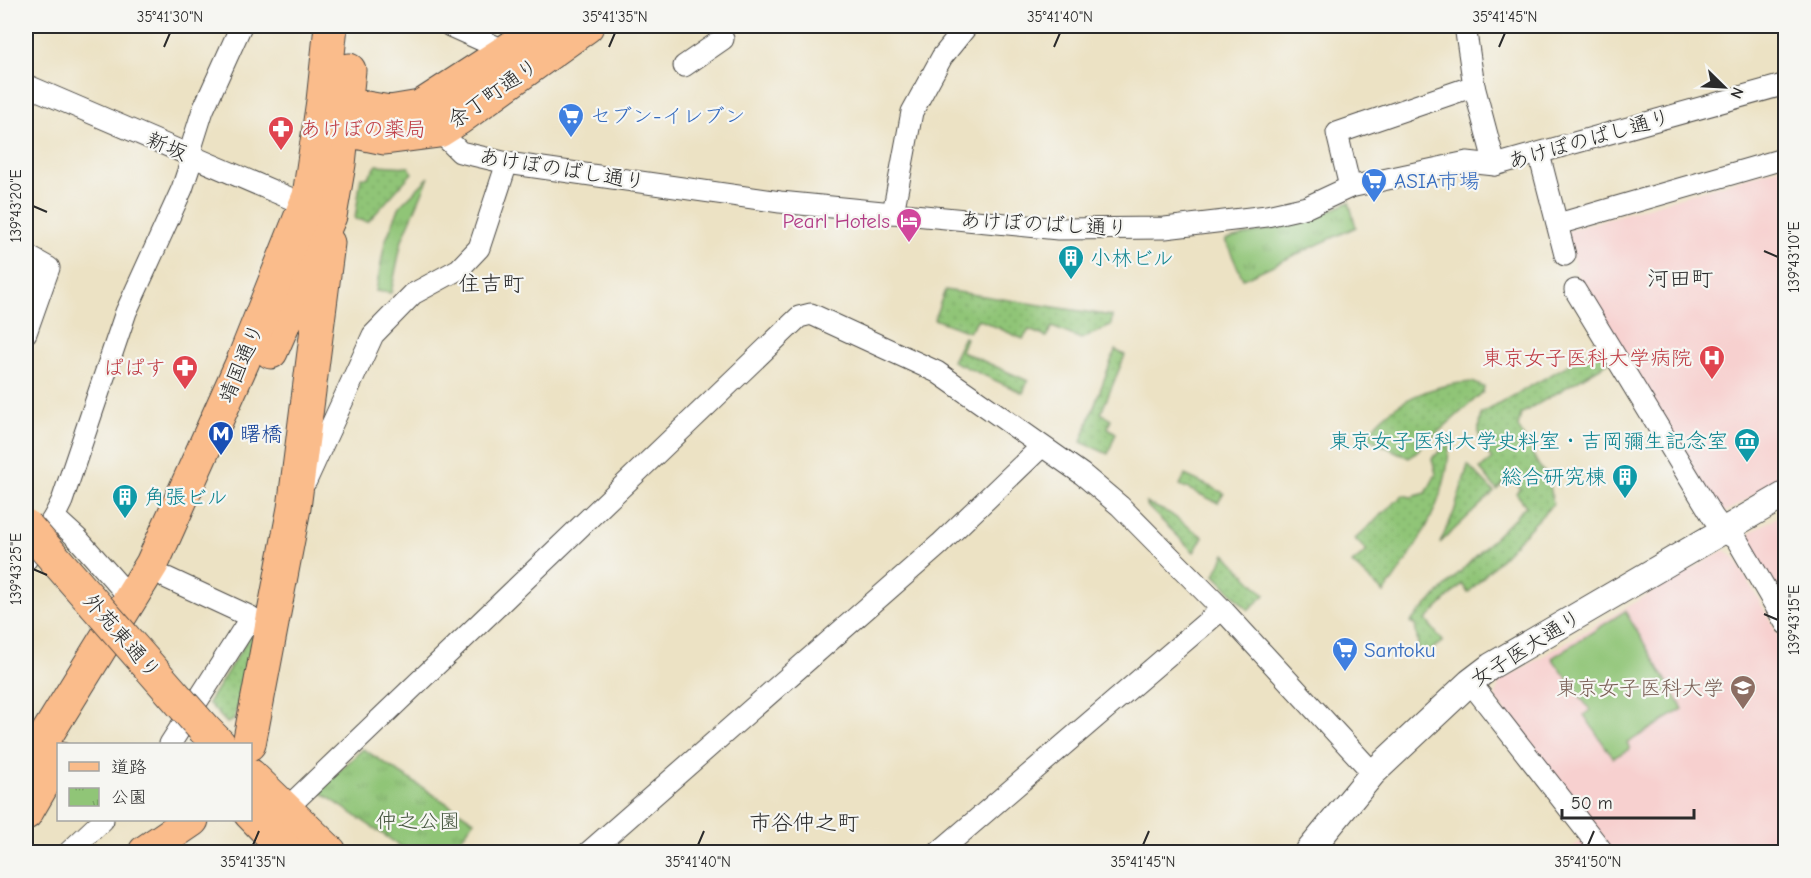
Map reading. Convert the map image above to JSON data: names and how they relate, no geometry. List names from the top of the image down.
{
  "streets": {
    "main road": ["余丁町通り", "靖国通り", "外苑東通り"],
    "street": ["あけぼのばし通り", "新坂", "女子医大通り"]
  },
  "crossings": [
    ["余丁町通り", "あけぼのばし通り"],
    ["余丁町通り", "靖国通り"],
    ["新坂", "靖国通り"]
  ],
  "districts": ["河田町", "住吉町", "市谷仲之町"],
  "parks": ["仲之公園"],
  "places": {
    "supermarket": ["セブン-イレブン", "ASIA市場", "Santoku"],
    "pharmacy": ["あけぼの薬局", "ぱぱす"],
    "hotel": ["Pearl Hotels"],
    "building": ["小林ビル", "総合研究棟", "角張ビル"],
    "hospital": ["東京女子医科大学病院"],
    "metro station": ["曙橋"],
    "museum": ["東京女子医科大学史料室・吉岡彌生記念室"],
    "school or university": ["東京女子医科大学"]
  },
  "legend": ["道路", "公園"],
  "scale_bar": "50 m",
  "north": "bottom right",
  "coordinates": [
    "35°41'30\"N",
    "35°41'35\"N",
    "35°41'40\"N",
    "35°41'45\"N",
    "139°43'20\"E",
    "139°43'10\"E",
    "139°43'25\"E",
    "139°43'15\"E",
    "35°41'50\"N"
  ]
}
